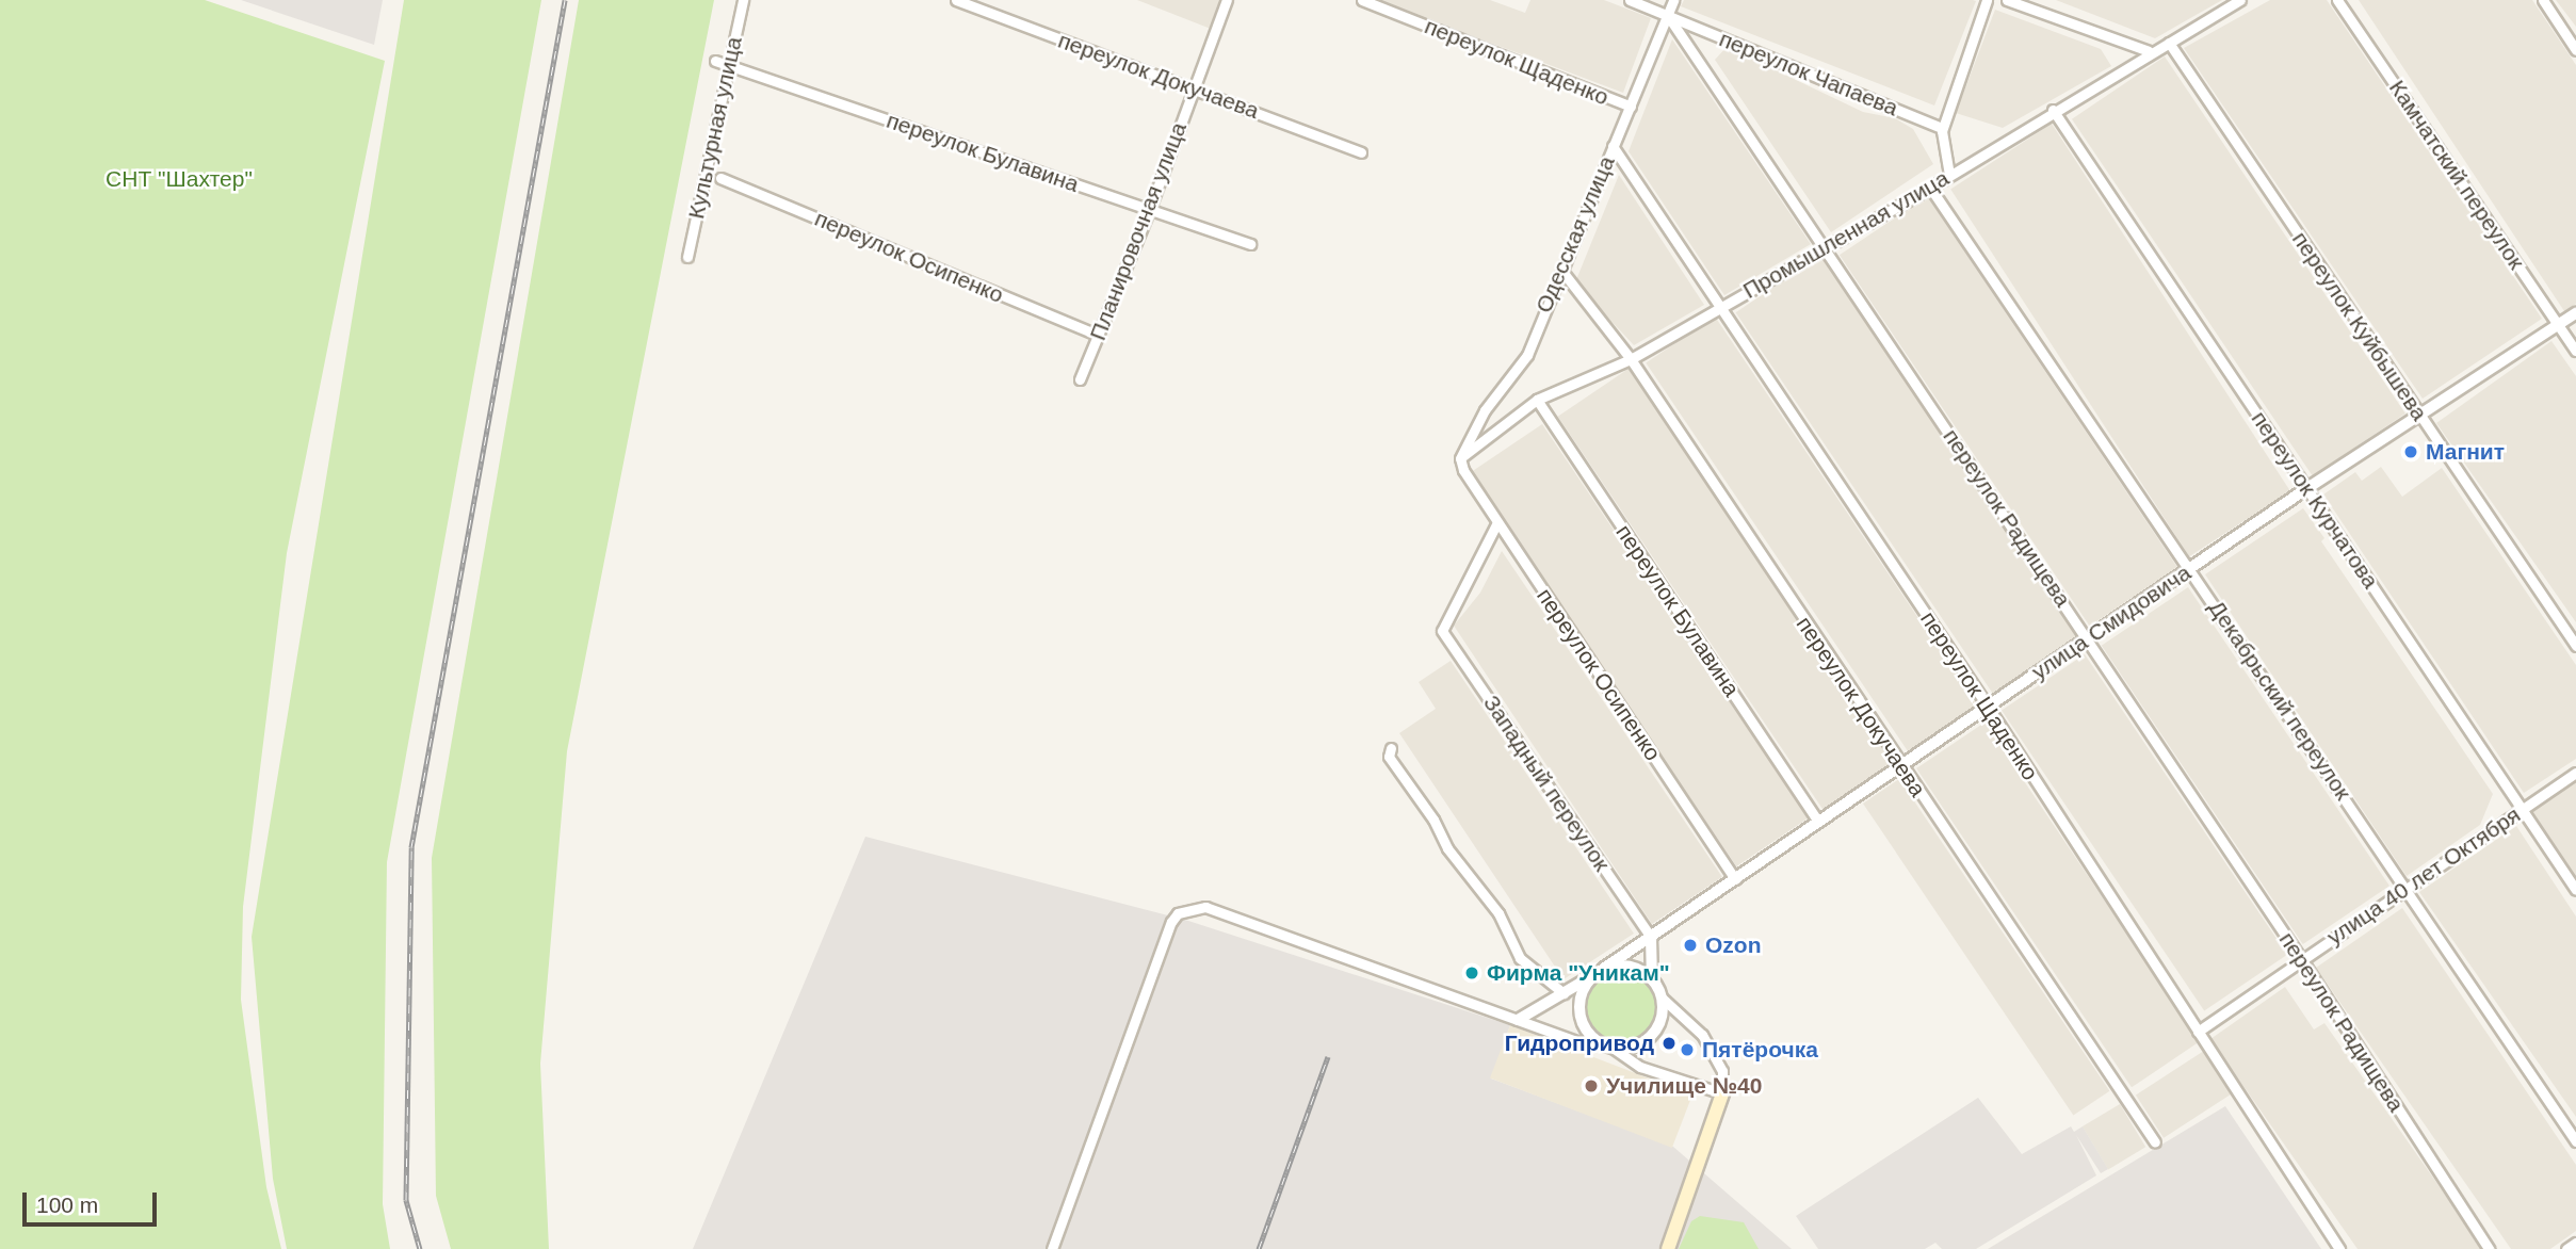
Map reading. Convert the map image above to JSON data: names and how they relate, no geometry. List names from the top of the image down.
{
  "streets": {
    "street": [
      "переулок Щаденко",
      "переулок Чапаева",
      "переулок Докучаева",
      "Культурная улица",
      "переулок Булавина",
      "Камчатский переулок",
      "Планировочная улица",
      "Одесская улица",
      "Промышленная улица",
      "переулок Осипенко",
      "переулок Куйбышева",
      "переулок Курчатова",
      "переулок Радищева",
      "улица Смидовича",
      "Декабрьский переулок",
      "Западный переулок",
      "улица 40 лет Октября"
    ]
  },
  "crossings": [
    ["переулок Щаденко", "Одесская улица"],
    ["переулок Щаденко", "Промышленная улица"],
    ["переулок Щаденко", "улица Смидовича"],
    ["переулок Щаденко", "улица 40 лет Октября"],
    ["переулок Чапаева", "Одесская улица"],
    ["переулок Чапаева", "переулок Радищева"],
    ["переулок Докучаева", "Планировочная улица"],
    ["переулок Докучаева", "Одесская улица"],
    ["переулок Докучаева", "Промышленная улица"],
    ["переулок Докучаева", "улица Смидовича"],
    ["Культурная улица", "переулок Булавина"],
    ["переулок Булавина", "Планировочная улица"],
    ["переулок Булавина", "Промышленная улица"],
    ["переулок Булавина", "улица Смидовича"],
    ["Камчатский переулок", "улица Смидовича"],
    ["Планировочная улица", "переулок Осипенко"],
    ["Одесская улица", "Промышленная улица"],
    ["Одесская улица", "переулок Осипенко"],
    ["Одесская улица", "переулок Радищева"],
    ["Промышленная улица", "переулок Осипенко"],
    ["Промышленная улица", "переулок Куйбышева"],
    ["Промышленная улица", "переулок Курчатова"],
    ["Промышленная улица", "переулок Радищева"],
    ["Промышленная улица", "Декабрьский переулок"],
    ["переулок Осипенко", "улица Смидовича"],
    ["переулок Осипенко", "Западный переулок"],
    ["переулок Куйбышева", "улица Смидовича"],
    ["переулок Курчатова", "улица Смидовича"],
    ["переулок Курчатова", "улица 40 лет Октября"],
    ["переулок Радищева", "улица Смидовича"],
    ["переулок Радищева", "улица 40 лет Октября"],
    ["улица Смидовича", "Декабрьский переулок"],
    ["улица Смидовича", "Западный переулок"],
    ["Декабрьский переулок", "улица 40 лет Октября"]
  ],
  "parks": ["СНТ \"Шахтер\""],
  "places": [
    "Магнит",
    "Ozon",
    "Фирма \"Уникам\"",
    "Гидропривод",
    "Пятёрочка",
    "Училище №40"
  ],
  "scale_bar": "100 m"
}
